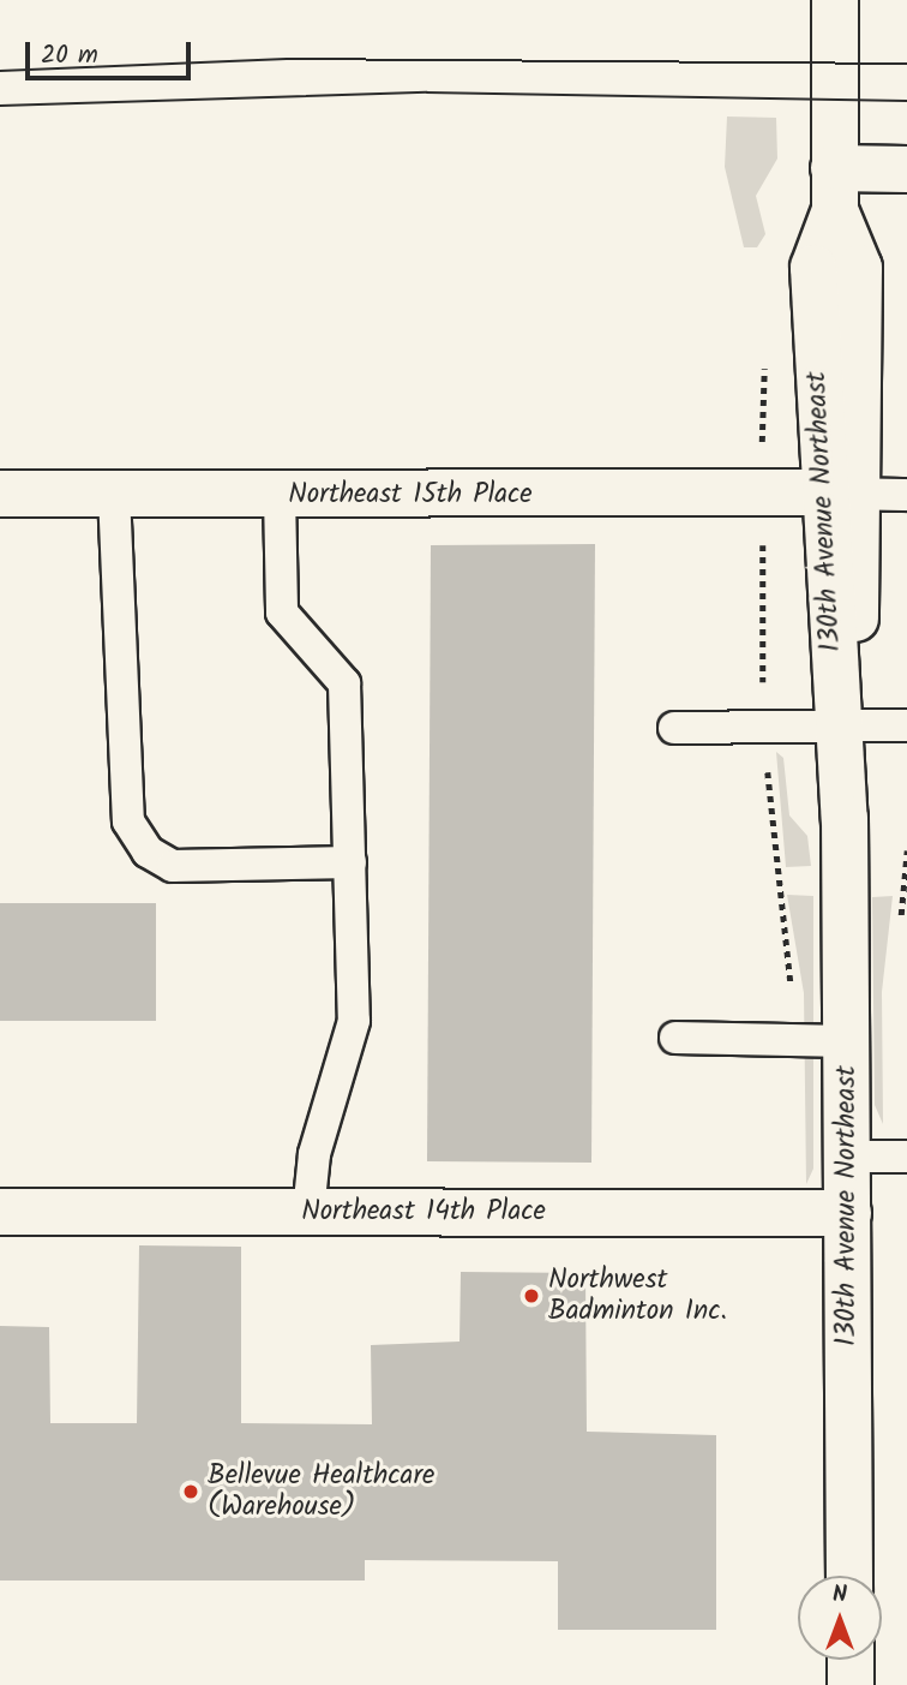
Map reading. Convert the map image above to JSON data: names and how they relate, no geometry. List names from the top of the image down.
{
  "streets": {
    "street": ["Northeast 15th Place", "130th Avenue Northeast", "Northeast 14th Place"]
  },
  "crossings": [
    ["Northeast 15th Place", "130th Avenue Northeast"],
    ["130th Avenue Northeast", "Northeast 14th Place"]
  ],
  "places": ["Northwest Badminton Inc.", "Bellevue Healthcare (Warehouse)"],
  "scale_bar": "20 m",
  "north": "top"
}
